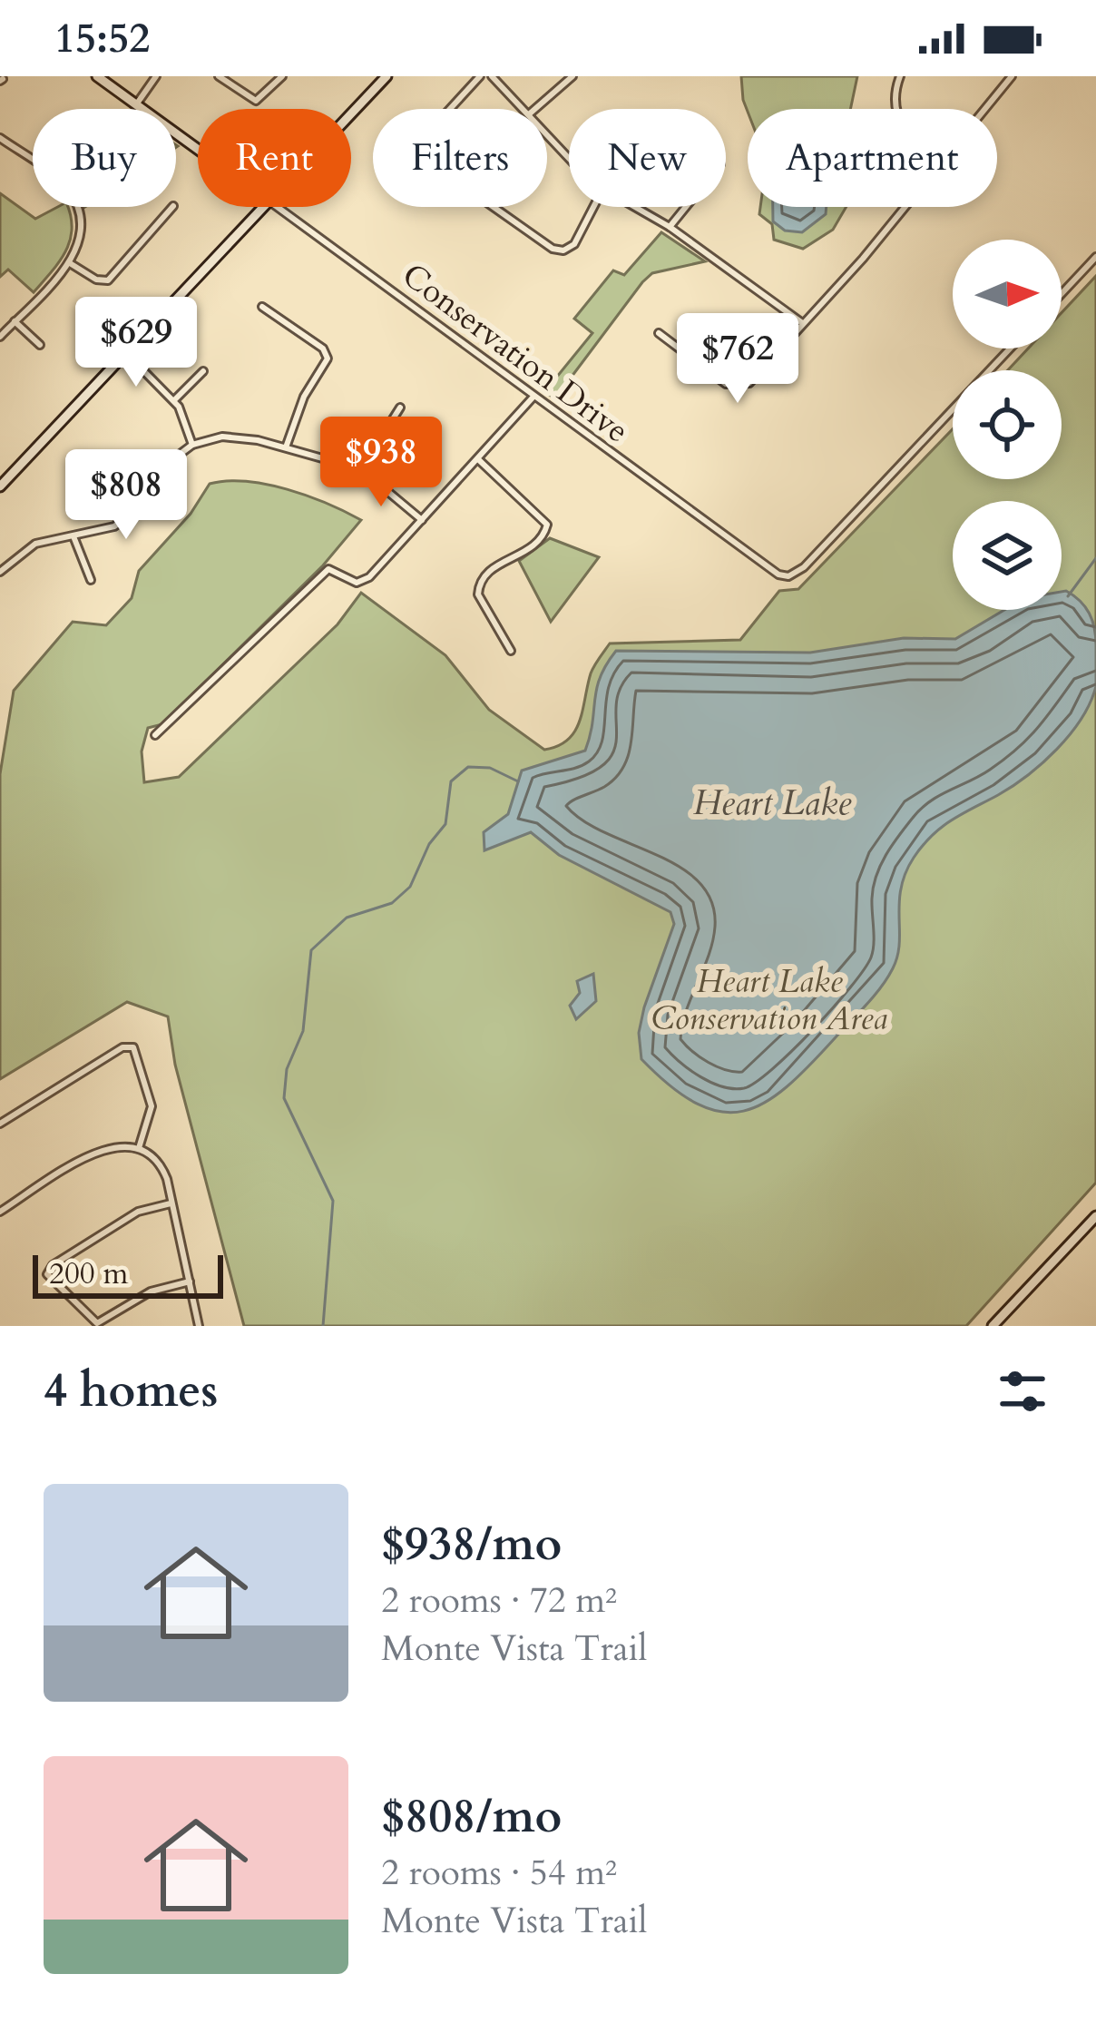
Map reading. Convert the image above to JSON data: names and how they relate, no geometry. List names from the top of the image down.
{
  "streets": {
    "main road": ["Conservation Drive"]
  },
  "water": ["Heart Lake"],
  "parks": ["Heart Lake Conservation Area"],
  "scale_bar": "200 m",
  "north": "right",
  "page": {
    "status": "15:52",
    "chip": [
      "Buy",
      "Rent",
      "Filters",
      "New",
      "Apartment"
    ],
    "price": [
      "$629",
      "$762",
      "$938",
      "$808"
    ],
    "scale": "200 m",
    "heading": "4 homes",
    "list": [
      {
        "name": "$938/mo",
        "note": "2 rooms · 72 m² · Monte Vista Trail"
      },
      {
        "name": "$808/mo",
        "note": "2 rooms · 54 m² · Monte Vista Trail"
      }
    ]
  }
}
